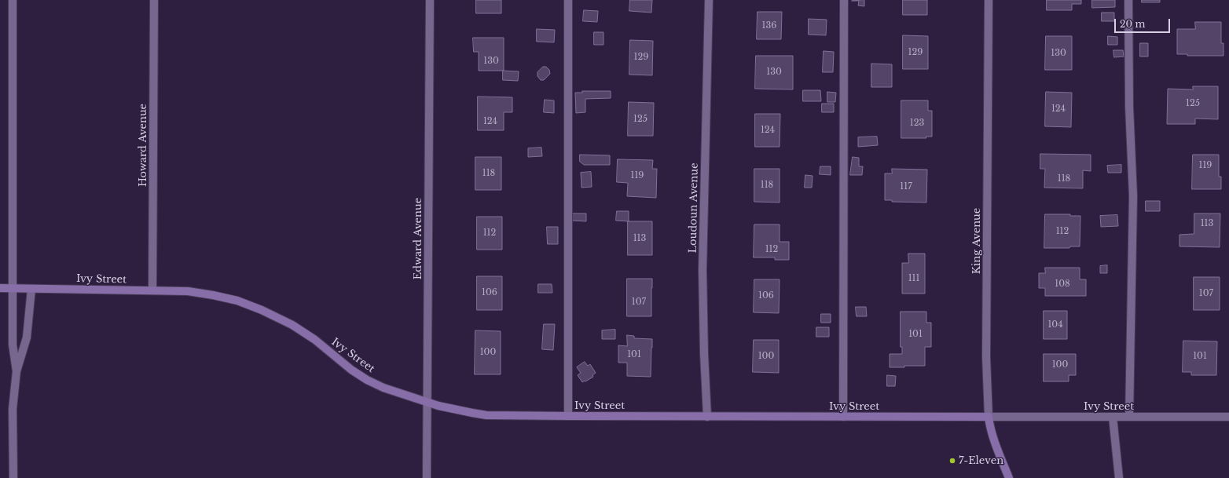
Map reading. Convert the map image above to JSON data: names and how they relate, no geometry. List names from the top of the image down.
{
  "streets": {
    "main road": ["King Avenue", "Ivy Street"],
    "street": ["Howard Avenue", "Loudoun Avenue", "Edward Avenue"]
  },
  "crossings": [
    ["Howard Avenue", "Ivy Street"],
    ["Loudoun Avenue", "Ivy Street"],
    ["Edward Avenue", "Ivy Street"],
    ["King Avenue", "Ivy Street"]
  ],
  "places": ["7-Eleven"],
  "house_numbers": [
    "136",
    "129",
    "130",
    "129",
    "130",
    "130",
    "125",
    "124",
    "125",
    "124",
    "123",
    "124",
    "119",
    "118",
    "119",
    "118",
    "118",
    "117",
    "113",
    "112",
    "112",
    "113",
    "112",
    "111",
    "108",
    "106",
    "107",
    "106",
    "107",
    "104",
    "101",
    "100",
    "101",
    "100",
    "101",
    "100"
  ],
  "scale_bar": "20 m"
}
